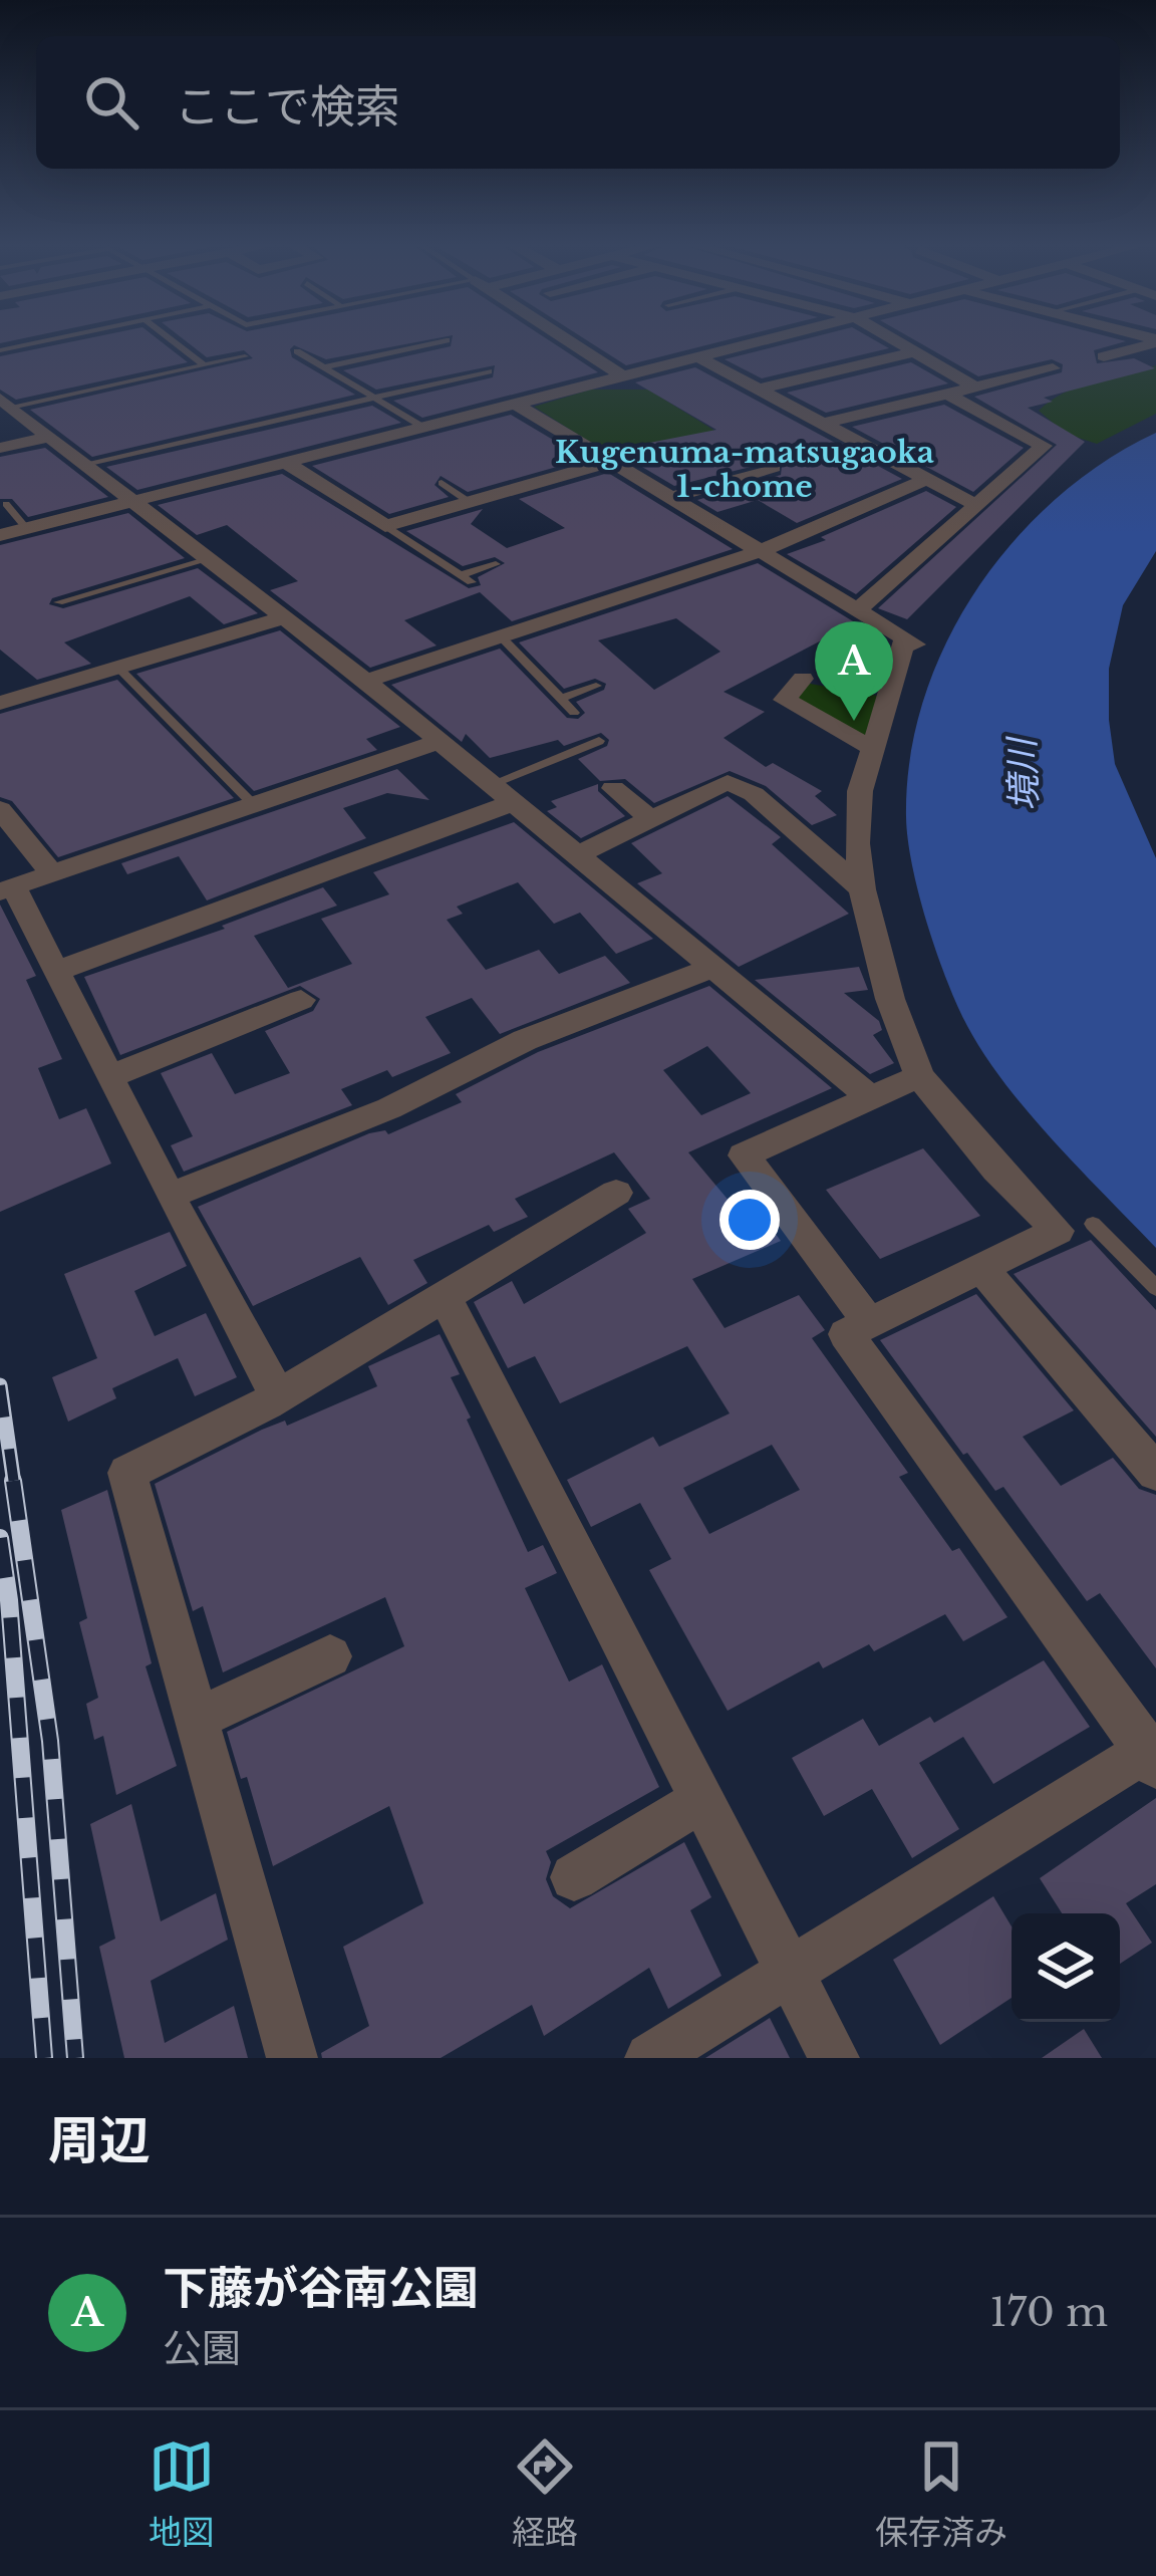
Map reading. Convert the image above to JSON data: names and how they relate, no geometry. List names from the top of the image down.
{
  "districts": ["Kugenuma-matsugaoka 1-chome"],
  "water": ["境川"],
  "page": {
    "search": "ここで検索",
    "pins": "A",
    "heading": "周辺",
    "list": [
      {
        "mark": "A",
        "name": "下藤が谷南公園",
        "note": "公園",
        "value": "170 m"
      }
    ],
    "nav": ["地図", "経路", "保存済み"]
  }
}
